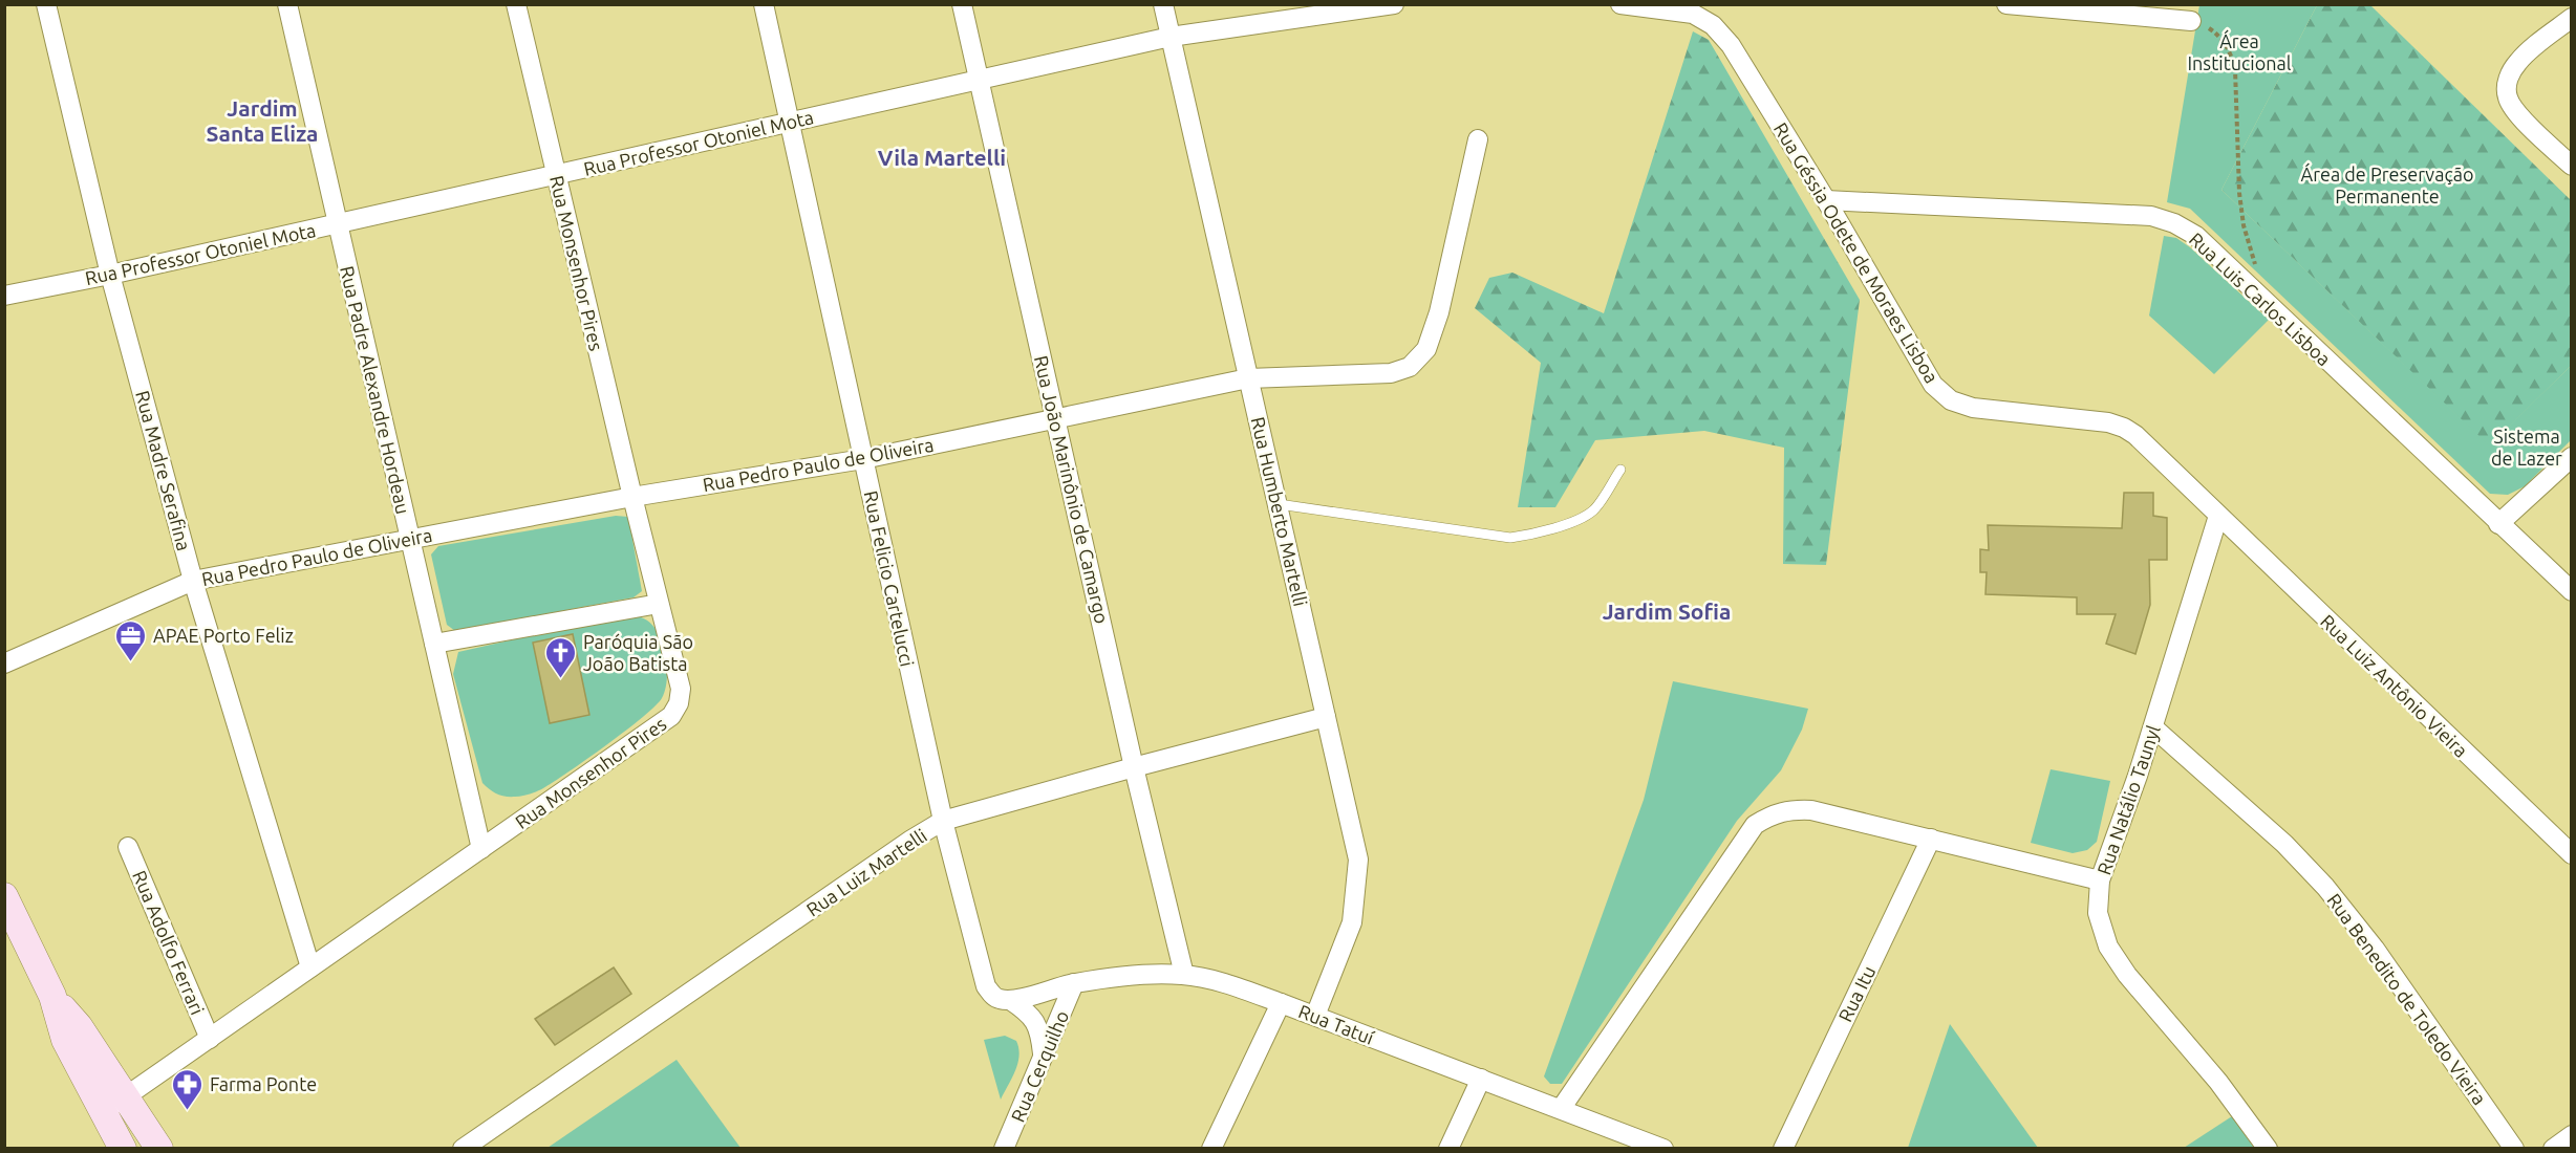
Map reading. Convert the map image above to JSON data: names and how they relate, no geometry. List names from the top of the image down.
{
  "streets": {
    "street": [
      "Rua Professor Otoniel Mota",
      "Rua Géssia Odete de Moraes Lisboa",
      "Rua Monsenhor Pires",
      "Rua Luis Carlos Lisboa",
      "Rua Padre Alexandre Hordeau",
      "Rua Pedro Paulo de Oliveira",
      "Rua Madre Serafina",
      "Rua João Marinônio de Camargo",
      "Rua Humberto Martelli",
      "Rua Felicio Cartelucci",
      "Rua Luiz Antônio Vieira",
      "Rua Natálio Taunyl",
      "Rua Luiz Martelli",
      "Rua Adolfo Ferrari",
      "Rua Itu",
      "Rua Benedito de Toledo Vieira",
      "Rua Tatuí",
      "Rua Cerquilho"
    ]
  },
  "crossings": [
    ["Rua Professor Otoniel Mota", "Rua Monsenhor Pires"],
    ["Rua Professor Otoniel Mota", "Rua Padre Alexandre Hordeau"],
    ["Rua Professor Otoniel Mota", "Rua Madre Serafina"],
    ["Rua Professor Otoniel Mota", "Rua João Marinônio de Camargo"],
    ["Rua Professor Otoniel Mota", "Rua Humberto Martelli"],
    ["Rua Professor Otoniel Mota", "Rua Felicio Cartelucci"],
    ["Rua Géssia Odete de Moraes Lisboa", "Rua Luis Carlos Lisboa"],
    ["Rua Géssia Odete de Moraes Lisboa", "Rua Luiz Antônio Vieira"],
    ["Rua Géssia Odete de Moraes Lisboa", "Rua Natálio Taunyl"],
    ["Rua Monsenhor Pires", "Rua Padre Alexandre Hordeau"],
    ["Rua Monsenhor Pires", "Rua Pedro Paulo de Oliveira"],
    ["Rua Monsenhor Pires", "Rua Madre Serafina"],
    ["Rua Monsenhor Pires", "Rua Adolfo Ferrari"],
    ["Rua Padre Alexandre Hordeau", "Rua Pedro Paulo de Oliveira"],
    ["Rua Pedro Paulo de Oliveira", "Rua Madre Serafina"],
    ["Rua Pedro Paulo de Oliveira", "Rua João Marinônio de Camargo"],
    ["Rua Pedro Paulo de Oliveira", "Rua Humberto Martelli"],
    ["Rua Pedro Paulo de Oliveira", "Rua Felicio Cartelucci"],
    ["Rua João Marinônio de Camargo", "Rua Luiz Martelli"],
    ["Rua João Marinônio de Camargo", "Rua Tatuí"],
    ["Rua Humberto Martelli", "Rua Luiz Martelli"],
    ["Rua Humberto Martelli", "Rua Tatuí"],
    ["Rua Felicio Cartelucci", "Rua Luiz Martelli"],
    ["Rua Felicio Cartelucci", "Rua Tatuí"],
    ["Rua Luiz Antônio Vieira", "Rua Natálio Taunyl"],
    ["Rua Natálio Taunyl", "Rua Benedito de Toledo Vieira"],
    ["Rua Tatuí", "Rua Cerquilho"]
  ],
  "districts": ["Jardim Santa Eliza", "Vila Martelli", "Jardim Sofia"],
  "parks": ["Área Institucional", "Área de Preservação Permanente", "Sistema de Lazer"],
  "places": {
    "office": ["APAE Porto Feliz"],
    "church": ["Paróquia São João Batista"],
    "pharmacy": ["Farma Ponte"]
  }
}
